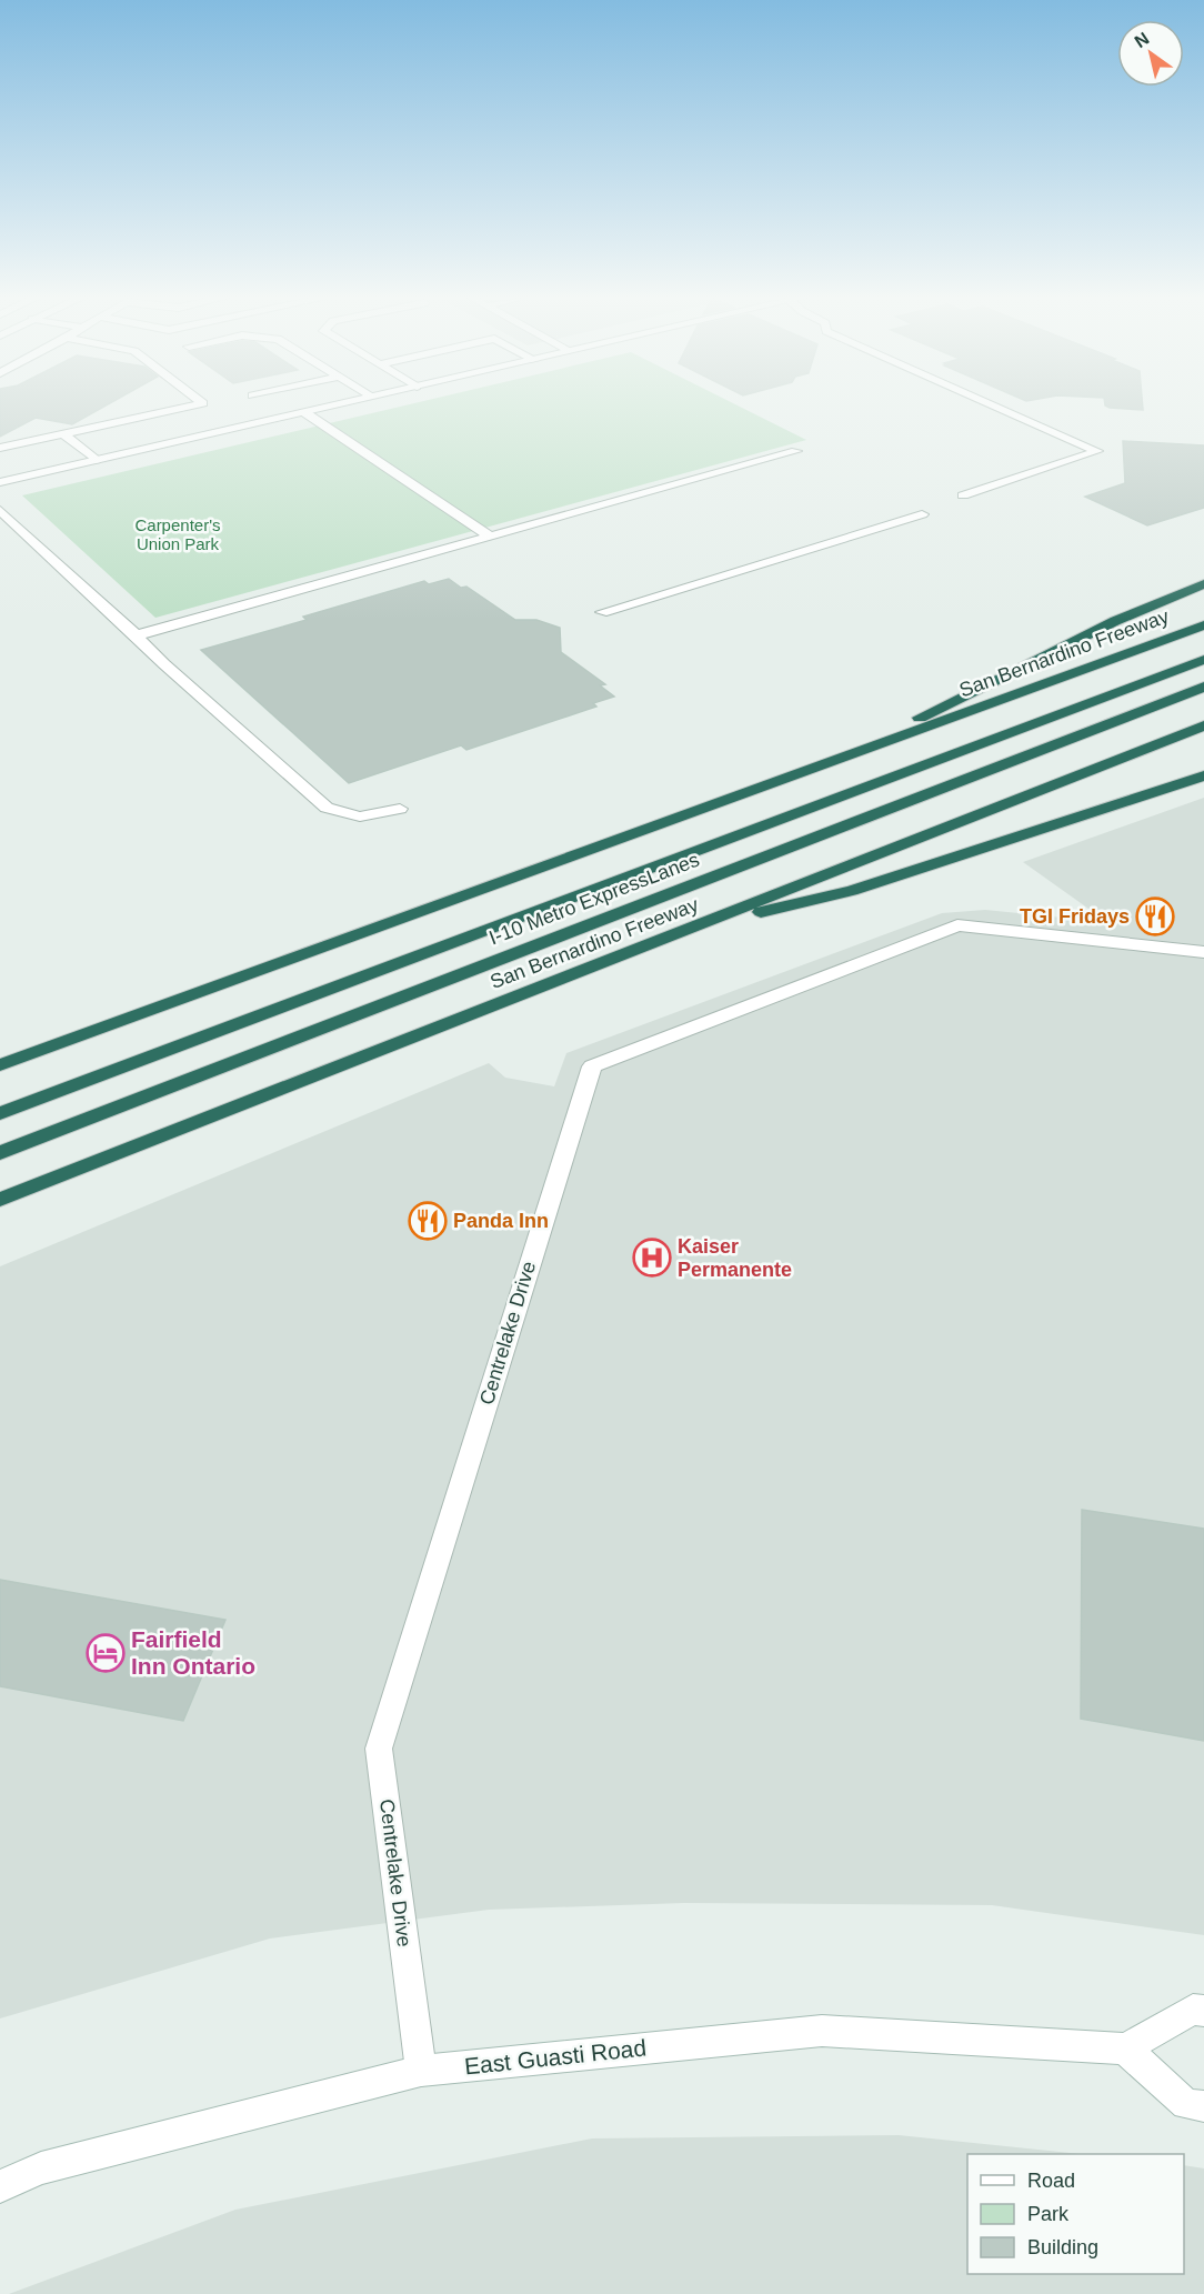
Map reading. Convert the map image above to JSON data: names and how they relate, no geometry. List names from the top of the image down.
{
  "streets": {
    "highway": ["San Bernardino Freeway", "I-10 Metro ExpressLanes"],
    "street": ["Centrelake Drive", "East Guasti Road"]
  },
  "crossings": [
    ["Centrelake Drive", "East Guasti Road"]
  ],
  "parks": ["Carpenter's Union Park"],
  "places": {
    "restaurant": ["TGI Fridays", "Panda Inn"],
    "hospital": ["Kaiser Permanente"],
    "hotel": ["Fairfield Inn Ontario"]
  },
  "legend": ["Road", "Park", "Building"],
  "north": "top left"
}
